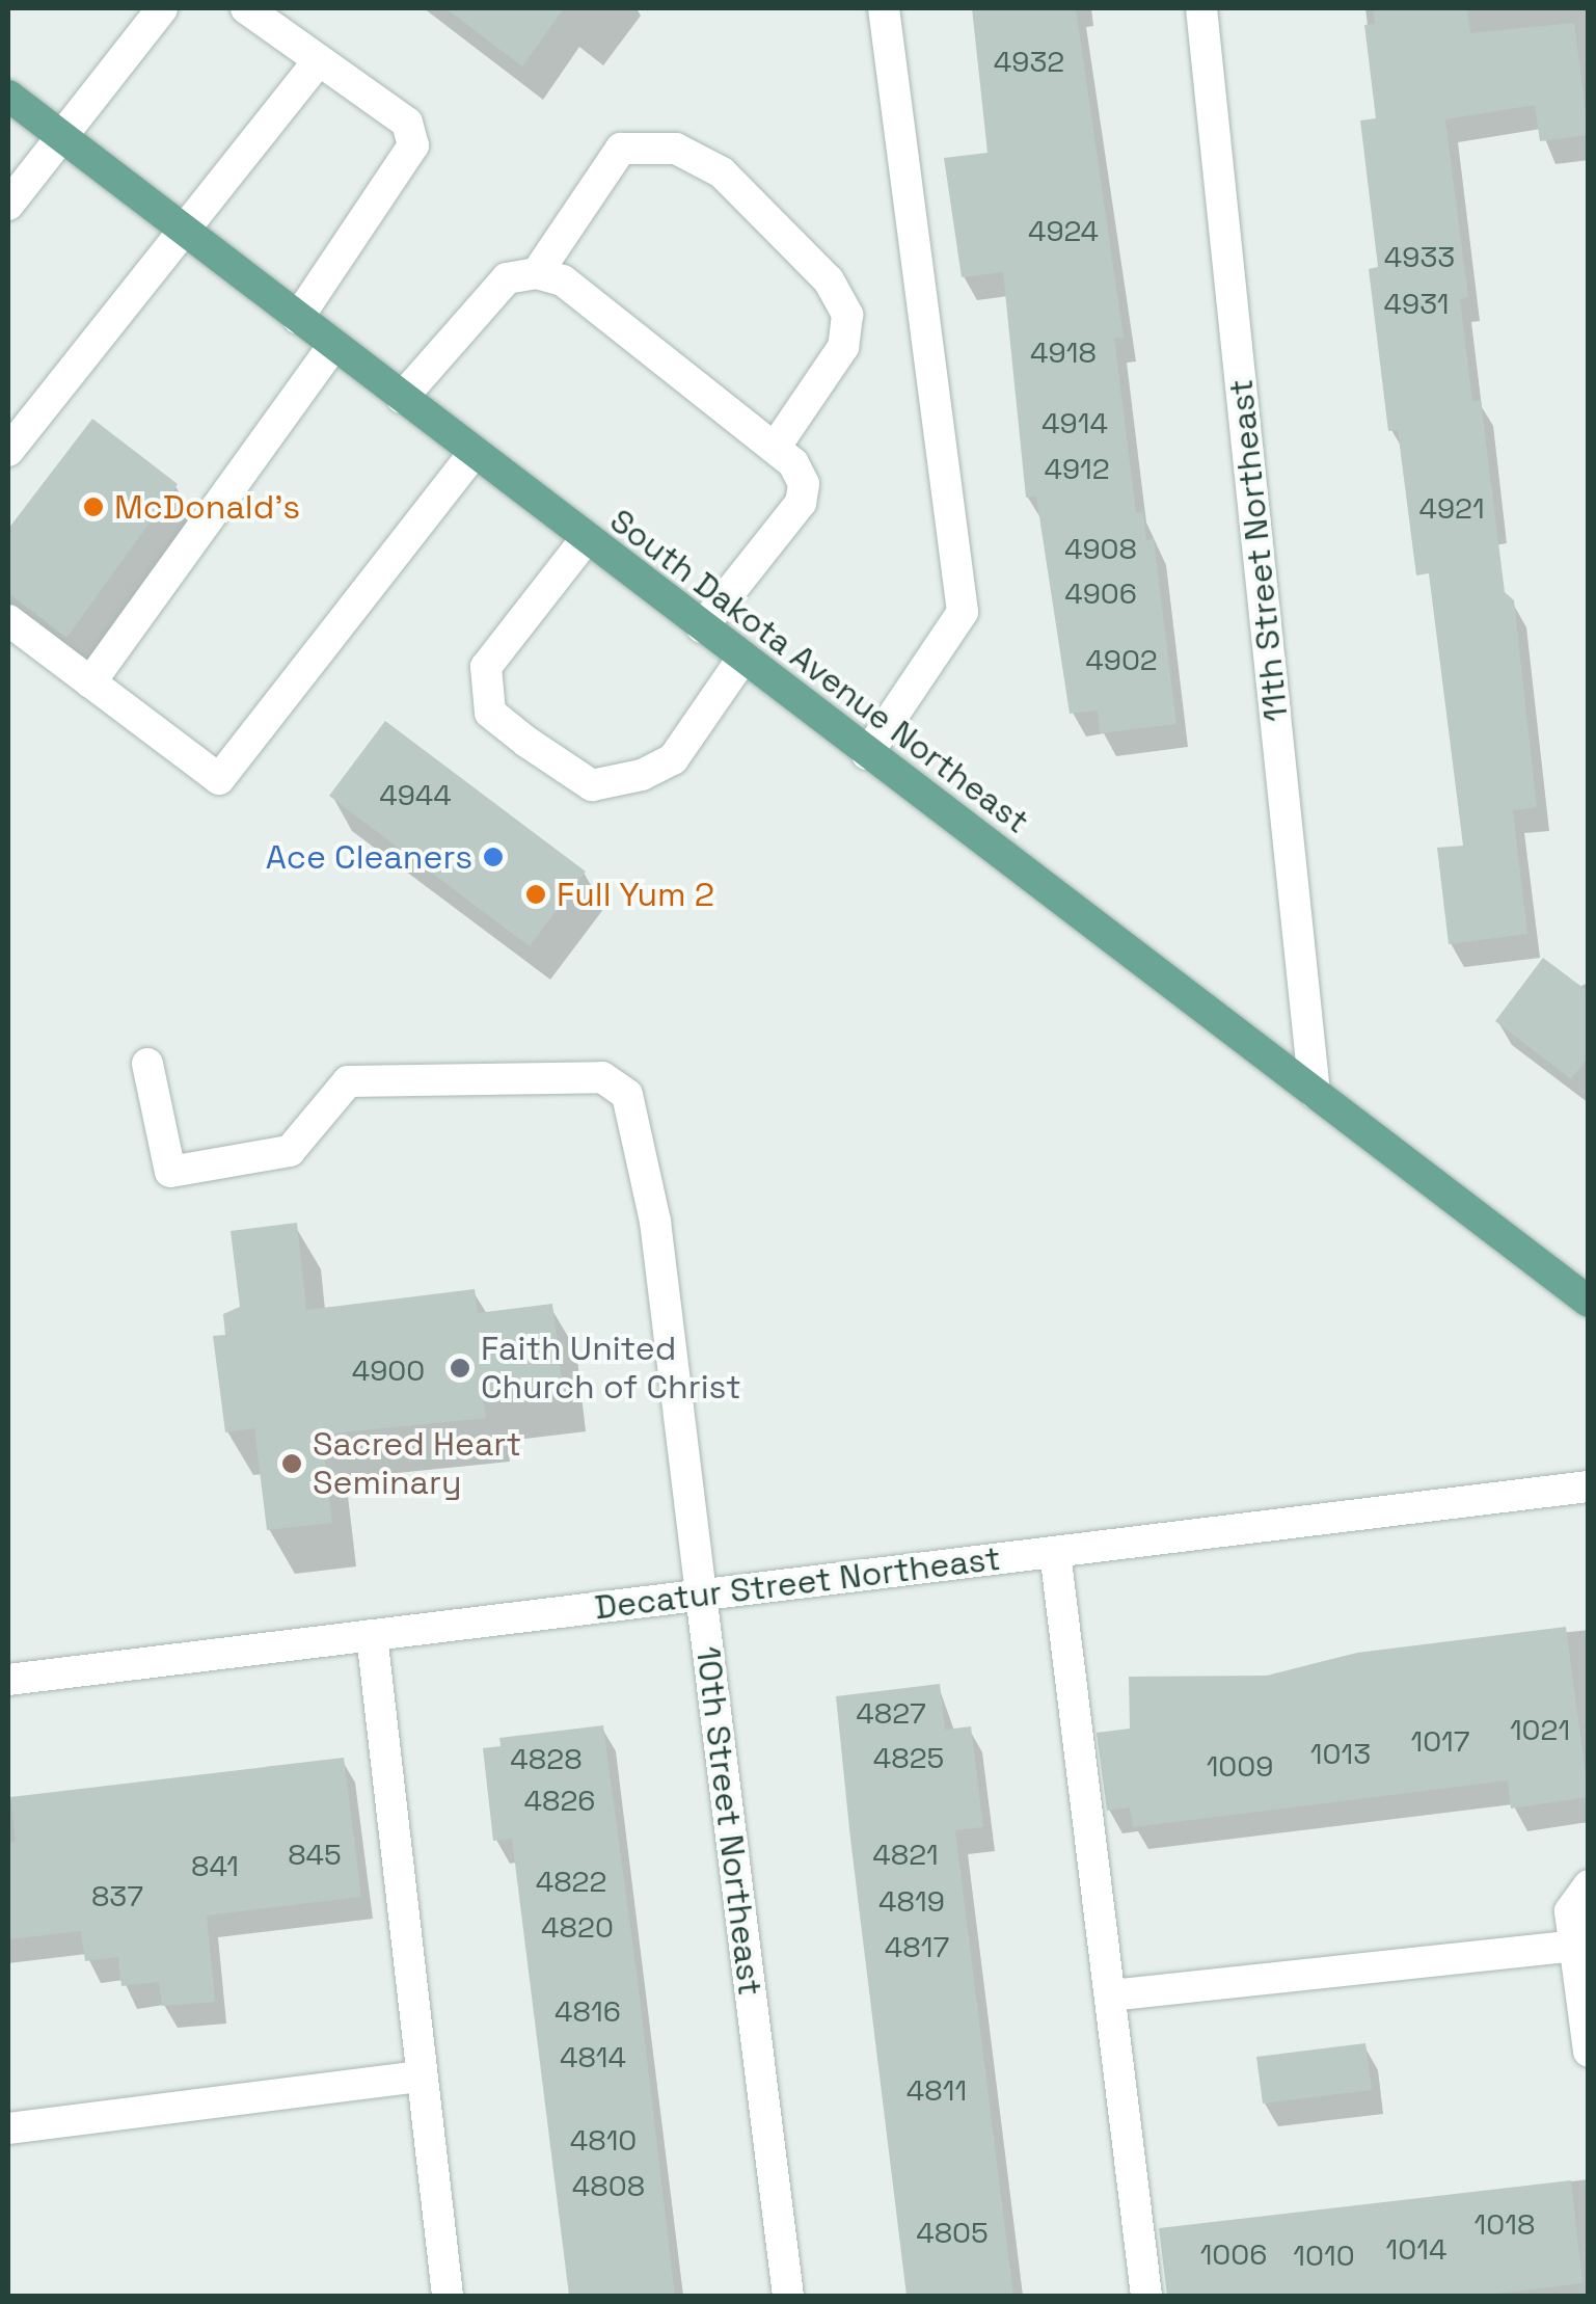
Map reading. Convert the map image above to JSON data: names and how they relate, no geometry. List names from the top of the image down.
{
  "streets": {
    "main road": ["South Dakota Avenue Northeast"],
    "street": ["11th Street Northeast", "Decatur Street Northeast", "10th Street Northeast"]
  },
  "crossings": [
    ["11th Street Northeast", "South Dakota Avenue Northeast"],
    ["Decatur Street Northeast", "10th Street Northeast"]
  ],
  "places": [
    "McDonald's",
    "Ace Cleaners",
    "Full Yum 2",
    "Faith United Church of Christ",
    "Sacred Heart Seminary"
  ],
  "house_numbers": [
    "4932",
    "4924",
    "4933",
    "4931",
    "4918",
    "4914",
    "4912",
    "4921",
    "4908",
    "4906",
    "4902",
    "4944",
    "4900",
    "4827",
    "1021",
    "1017",
    "1013",
    "4825",
    "4828",
    "1009",
    "4826",
    "845",
    "4821",
    "841",
    "4822",
    "837",
    "4819",
    "4820",
    "4817",
    "4816",
    "4814",
    "4811",
    "4810",
    "4808",
    "1018",
    "4805",
    "1014",
    "1006",
    "1010"
  ]
}
